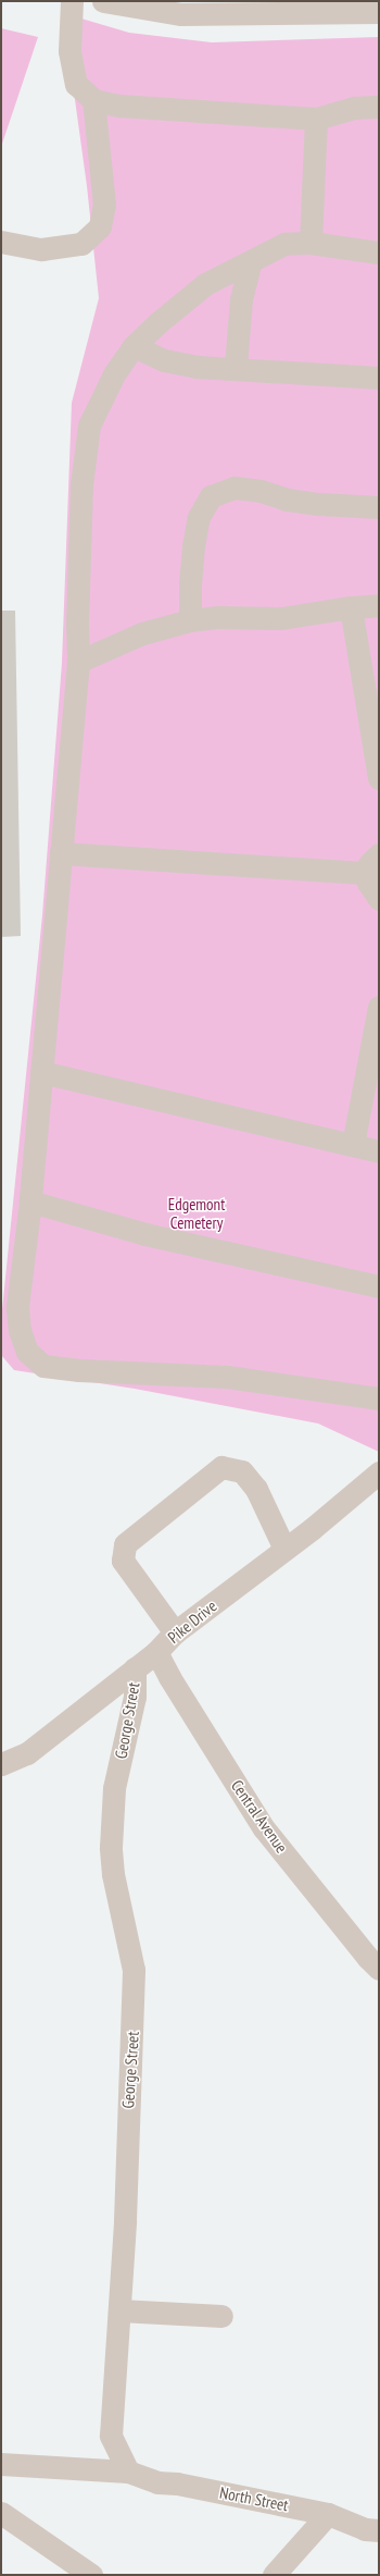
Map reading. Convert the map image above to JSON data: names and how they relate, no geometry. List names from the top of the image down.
{
  "streets": {
    "street": [
      "Pike Drive",
      "George Street",
      "Central Avenue",
      "North Street"
    ]
  },
  "crossings": [
    ["Pike Drive", "George Street"],
    ["Pike Drive", "Central Avenue"],
    ["George Street", "North Street"]
  ],
  "parks": ["Edgemont Cemetery"]
}
